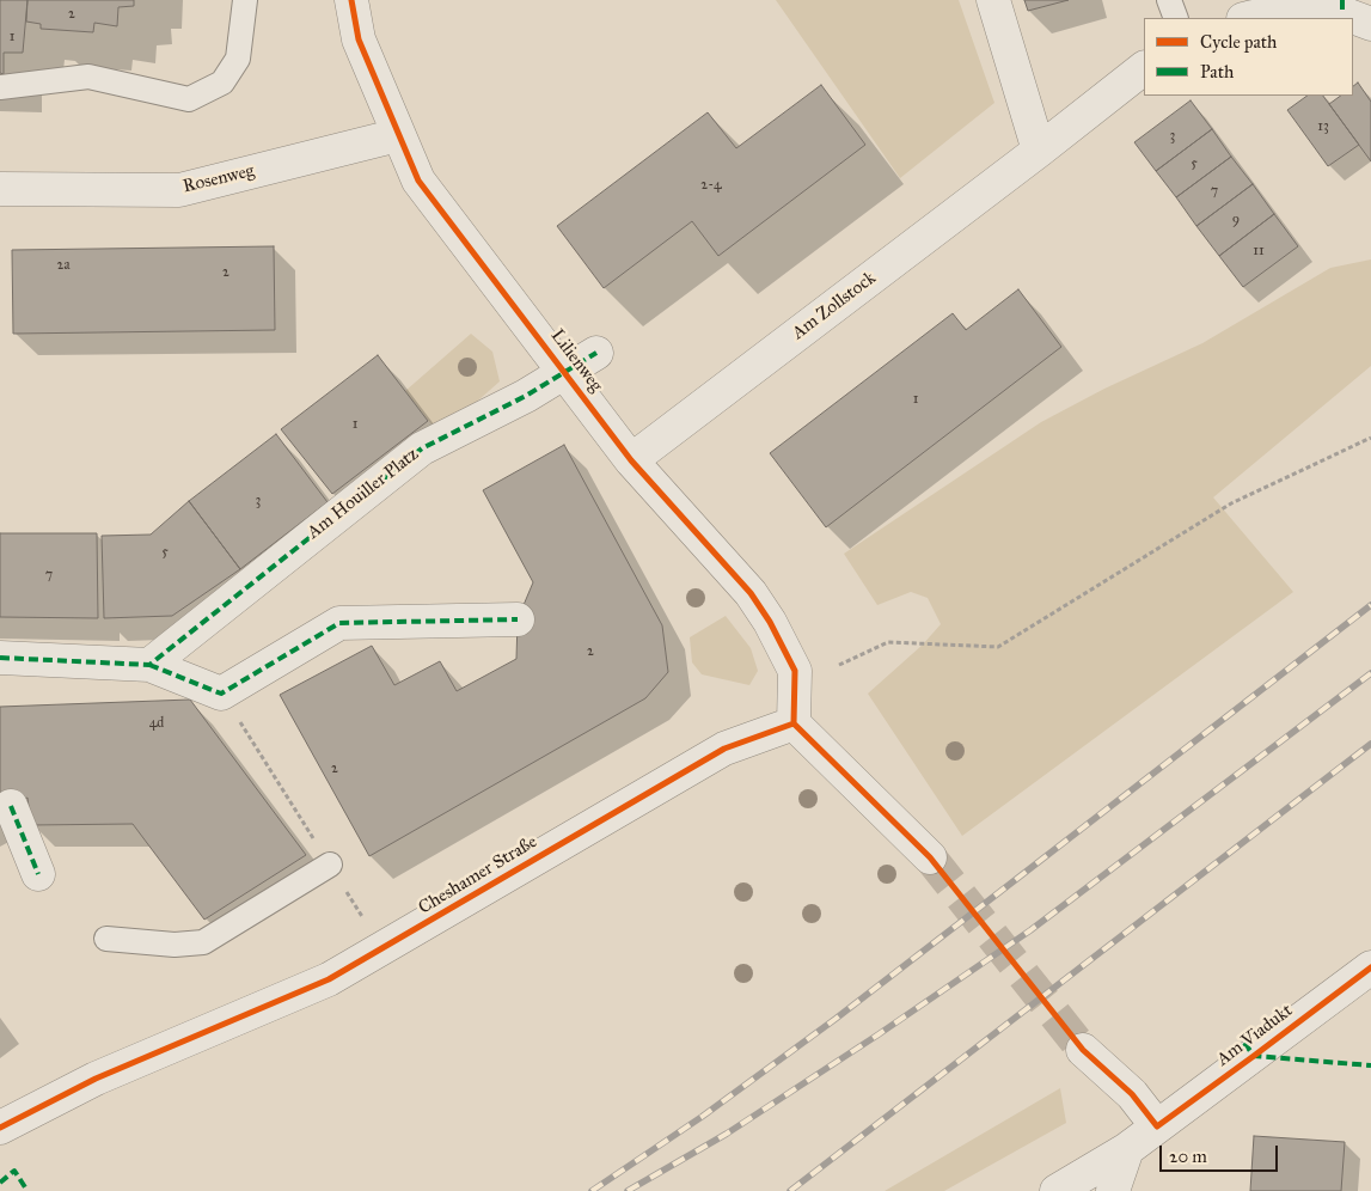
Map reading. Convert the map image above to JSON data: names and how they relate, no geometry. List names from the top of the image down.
{
  "streets": {
    "street": [
      "Rosenweg",
      "Am Zollstock",
      "Lilienweg",
      "Am Houiller Platz",
      "Cheshamer Straße",
      "Am Viadukt"
    ]
  },
  "crossings": [
    ["Rosenweg", "Lilienweg"],
    ["Am Zollstock", "Lilienweg"],
    ["Lilienweg", "Am Houiller Platz"],
    ["Lilienweg", "Cheshamer Straße"]
  ],
  "house_numbers": [
    "2",
    "1",
    "13",
    "3",
    "5",
    "2-4",
    "7",
    "9",
    "11",
    "2a",
    "2",
    "1",
    "1",
    "3",
    "5",
    "7",
    "2",
    "4d",
    "2"
  ],
  "legend": ["Cycle path", "Path"],
  "scale_bar": "20 m"
}
